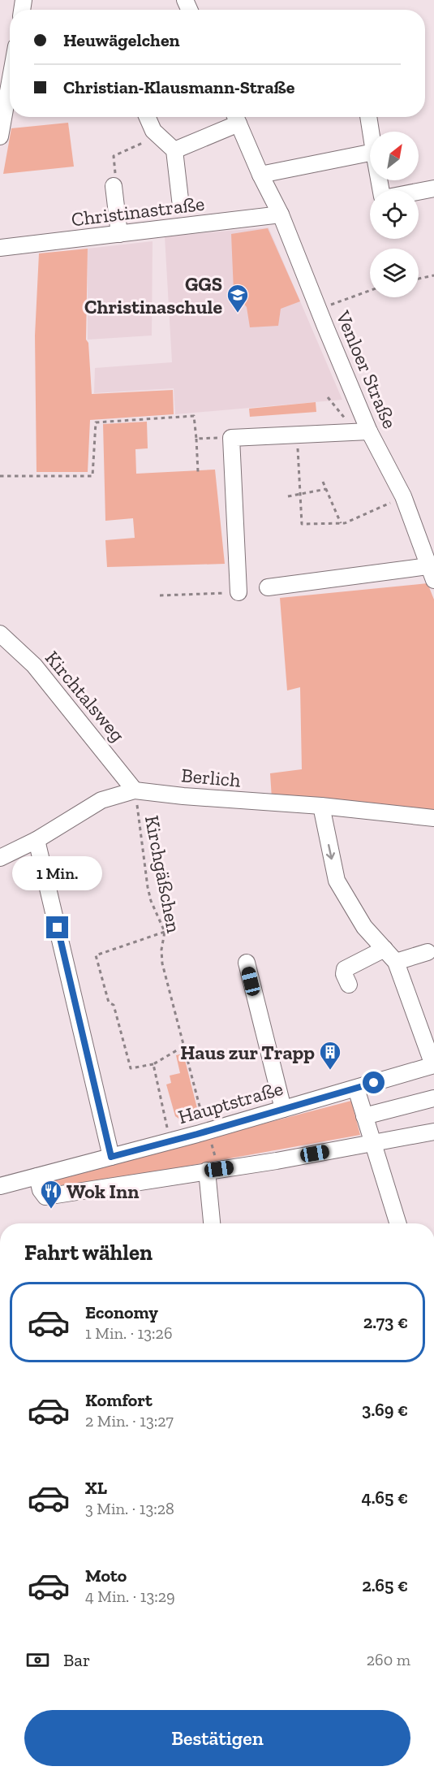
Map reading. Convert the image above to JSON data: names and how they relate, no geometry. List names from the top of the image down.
{
  "streets": {
    "street": [
      "Christinastraße",
      "Venloer Straße",
      "Kirchtalsweg",
      "Berlich",
      "Hauptstraße"
    ],
    "path": ["Kirchgäßchen"]
  },
  "crossings": [
    ["Christinastraße", "Venloer Straße"],
    ["Kirchtalsweg", "Berlich"],
    ["Kirchtalsweg", "Kirchgäßchen"],
    ["Berlich", "Kirchgäßchen"],
    ["Kirchgäßchen", "Hauptstraße"]
  ],
  "places": {
    "school or university": ["GGS Christinaschule"],
    "building": ["Haus zur Trapp"],
    "restaurant": ["Wok Inn"]
  },
  "north": "top right",
  "page": {
    "banner": ["Heuwägelchen", "Christian-Klausmann-Straße"],
    "bubble": "1 Min.",
    "heading": "Fahrt wählen",
    "list": [
      {
        "name": "Economy",
        "note": "1 Min. · 13:26",
        "value": "2.73 €"
      },
      {
        "name": "Komfort",
        "note": "2 Min. · 13:27",
        "value": "3.69 €"
      },
      {
        "name": "XL",
        "note": "3 Min. · 13:28",
        "value": "4.65 €"
      },
      {
        "name": "Moto",
        "note": "4 Min. · 13:29",
        "value": "2.65 €"
      }
    ],
    "pay": ["Bar", "260 m"],
    "buttons": "Bestätigen"
  }
}
